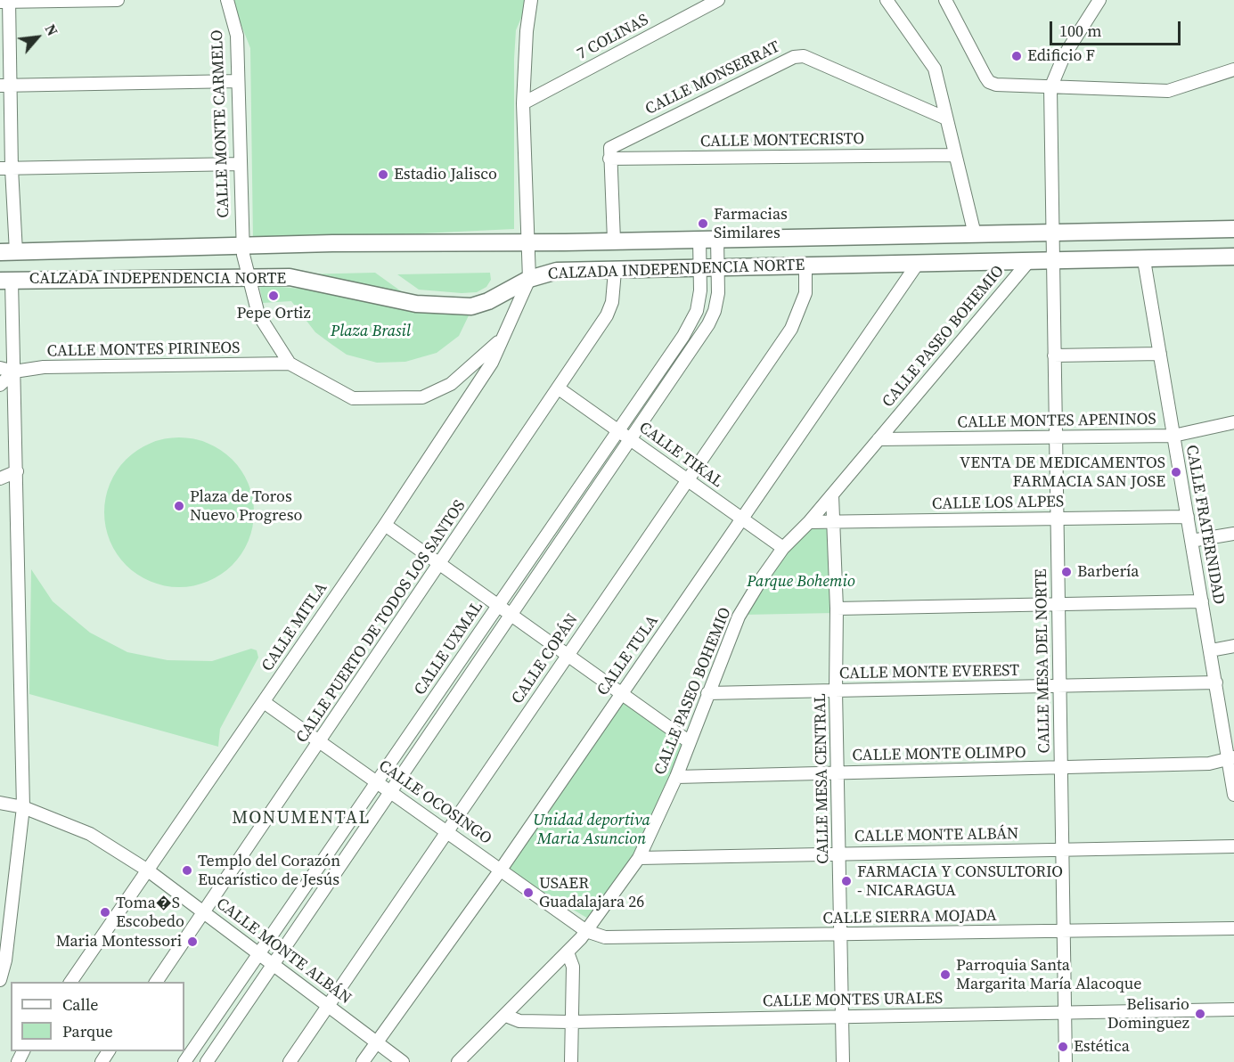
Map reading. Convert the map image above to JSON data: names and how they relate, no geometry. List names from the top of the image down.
{
  "streets": {
    "main road": ["CALZADA INDEPENDENCIA NORTE"],
    "street": [
      "7 COLINAS",
      "CALLE MONSERRAT",
      "CALLE MONTE CARMELO",
      "CALLE MONTECRISTO",
      "CALLE PASEO BOHEMIO",
      "CALLE MONTES PIRINEOS",
      "CALLE MONTES APENINOS",
      "CALLE TIKAL",
      "CALLE LOS ALPES",
      "CALLE FRATERNIDAD",
      "CALLE PUERTO DE TODOS LOS SANTOS",
      "CALLE MITLA",
      "CALLE UXMAL",
      "CALLE TULA",
      "CALLE COPÁN",
      "CALLE MESA DEL NORTE",
      "CALLE MONTE EVEREST",
      "CALLE MONTE OLIMPO",
      "CALLE MESA CENTRAL",
      "CALLE OCOSINGO",
      "CALLE MONTE ALBÁN",
      "CALLE SIERRA MOJADA",
      "CALLE MONTES URALES"
    ]
  },
  "crossings": [
    ["CALLE MONSERRAT", "CALLE MONTECRISTO"],
    ["CALLE MONTE CARMELO", "CALZADA INDEPENDENCIA NORTE"],
    ["CALZADA INDEPENDENCIA NORTE", "CALLE PASEO BOHEMIO"],
    ["CALZADA INDEPENDENCIA NORTE", "CALLE FRATERNIDAD"],
    ["CALZADA INDEPENDENCIA NORTE", "CALLE PUERTO DE TODOS LOS SANTOS"],
    ["CALZADA INDEPENDENCIA NORTE", "CALLE MITLA"],
    ["CALZADA INDEPENDENCIA NORTE", "CALLE UXMAL"],
    ["CALZADA INDEPENDENCIA NORTE", "CALLE TULA"],
    ["CALZADA INDEPENDENCIA NORTE", "CALLE COPÁN"],
    ["CALZADA INDEPENDENCIA NORTE", "CALLE MESA DEL NORTE"],
    ["CALLE PASEO BOHEMIO", "CALLE MONTES APENINOS"],
    ["CALLE PASEO BOHEMIO", "CALLE TIKAL"],
    ["CALLE PASEO BOHEMIO", "CALLE LOS ALPES"],
    ["CALLE PASEO BOHEMIO", "CALLE MONTE EVEREST"],
    ["CALLE PASEO BOHEMIO", "CALLE MONTE OLIMPO"],
    ["CALLE PASEO BOHEMIO", "CALLE MESA CENTRAL"],
    ["CALLE PASEO BOHEMIO", "CALLE OCOSINGO"],
    ["CALLE PASEO BOHEMIO", "CALLE MONTE ALBÁN"],
    ["CALLE PASEO BOHEMIO", "CALLE SIERRA MOJADA"],
    ["CALLE PASEO BOHEMIO", "CALLE MONTES URALES"],
    ["CALLE MONTES APENINOS", "CALLE FRATERNIDAD"],
    ["CALLE MONTES APENINOS", "CALLE MESA DEL NORTE"],
    ["CALLE TIKAL", "CALLE PUERTO DE TODOS LOS SANTOS"],
    ["CALLE TIKAL", "CALLE UXMAL"],
    ["CALLE TIKAL", "CALLE TULA"],
    ["CALLE TIKAL", "CALLE COPÁN"],
    ["CALLE LOS ALPES", "CALLE FRATERNIDAD"],
    ["CALLE LOS ALPES", "CALLE MESA DEL NORTE"],
    ["CALLE LOS ALPES", "CALLE MESA CENTRAL"],
    ["CALLE FRATERNIDAD", "CALLE MONTE EVEREST"],
    ["CALLE FRATERNIDAD", "CALLE MONTE OLIMPO"],
    ["CALLE PUERTO DE TODOS LOS SANTOS", "CALLE OCOSINGO"],
    ["CALLE PUERTO DE TODOS LOS SANTOS", "CALLE MONTE ALBÁN"],
    ["CALLE MITLA", "CALLE OCOSINGO"],
    ["CALLE MITLA", "CALLE MONTE ALBÁN"],
    ["CALLE UXMAL", "CALLE OCOSINGO"],
    ["CALLE UXMAL", "CALLE MONTE ALBÁN"],
    ["CALLE TULA", "CALLE OCOSINGO"],
    ["CALLE TULA", "CALLE MONTE ALBÁN"],
    ["CALLE COPÁN", "CALLE OCOSINGO"],
    ["CALLE COPÁN", "CALLE MONTE ALBÁN"],
    ["CALLE MESA DEL NORTE", "CALLE MONTE EVEREST"],
    ["CALLE MESA DEL NORTE", "CALLE MONTE OLIMPO"],
    ["CALLE MESA DEL NORTE", "CALLE MONTE ALBÁN"],
    ["CALLE MESA DEL NORTE", "CALLE SIERRA MOJADA"],
    ["CALLE MESA DEL NORTE", "CALLE MONTES URALES"],
    ["CALLE MONTE EVEREST", "CALLE MESA CENTRAL"],
    ["CALLE MONTE OLIMPO", "CALLE MESA CENTRAL"],
    ["CALLE MESA CENTRAL", "CALLE MONTE ALBÁN"],
    ["CALLE MESA CENTRAL", "CALLE SIERRA MOJADA"],
    ["CALLE MESA CENTRAL", "CALLE MONTES URALES"],
    ["CALLE OCOSINGO", "CALLE SIERRA MOJADA"]
  ],
  "districts": ["MONUMENTAL"],
  "parks": ["Plaza Brasil", "Parque Bohemio", "Unidad deportiva Maria Asuncion"],
  "places": [
    "Edificio F",
    "Estadio Jalisco",
    "Farmacias Similares",
    "Pepe Ortiz",
    "VENTA DE MEDICAMENTOS FARMACIA SAN JOSE",
    "Plaza de Toros Nuevo Progreso",
    "Barbería",
    "Templo del Corazón Eucarístico de Jesús",
    "FARMACIA Y CONSULTORIO - NICARAGUA",
    "USAER Guadalajara 26",
    "Toma�S Escobedo",
    "Maria Montessori",
    "Parroquia Santa Margarita María Alacoque",
    "Belisario Dominguez",
    "Estética"
  ],
  "legend": ["Calle", "Parque"],
  "scale_bar": "100 m",
  "north": "top right"
}
